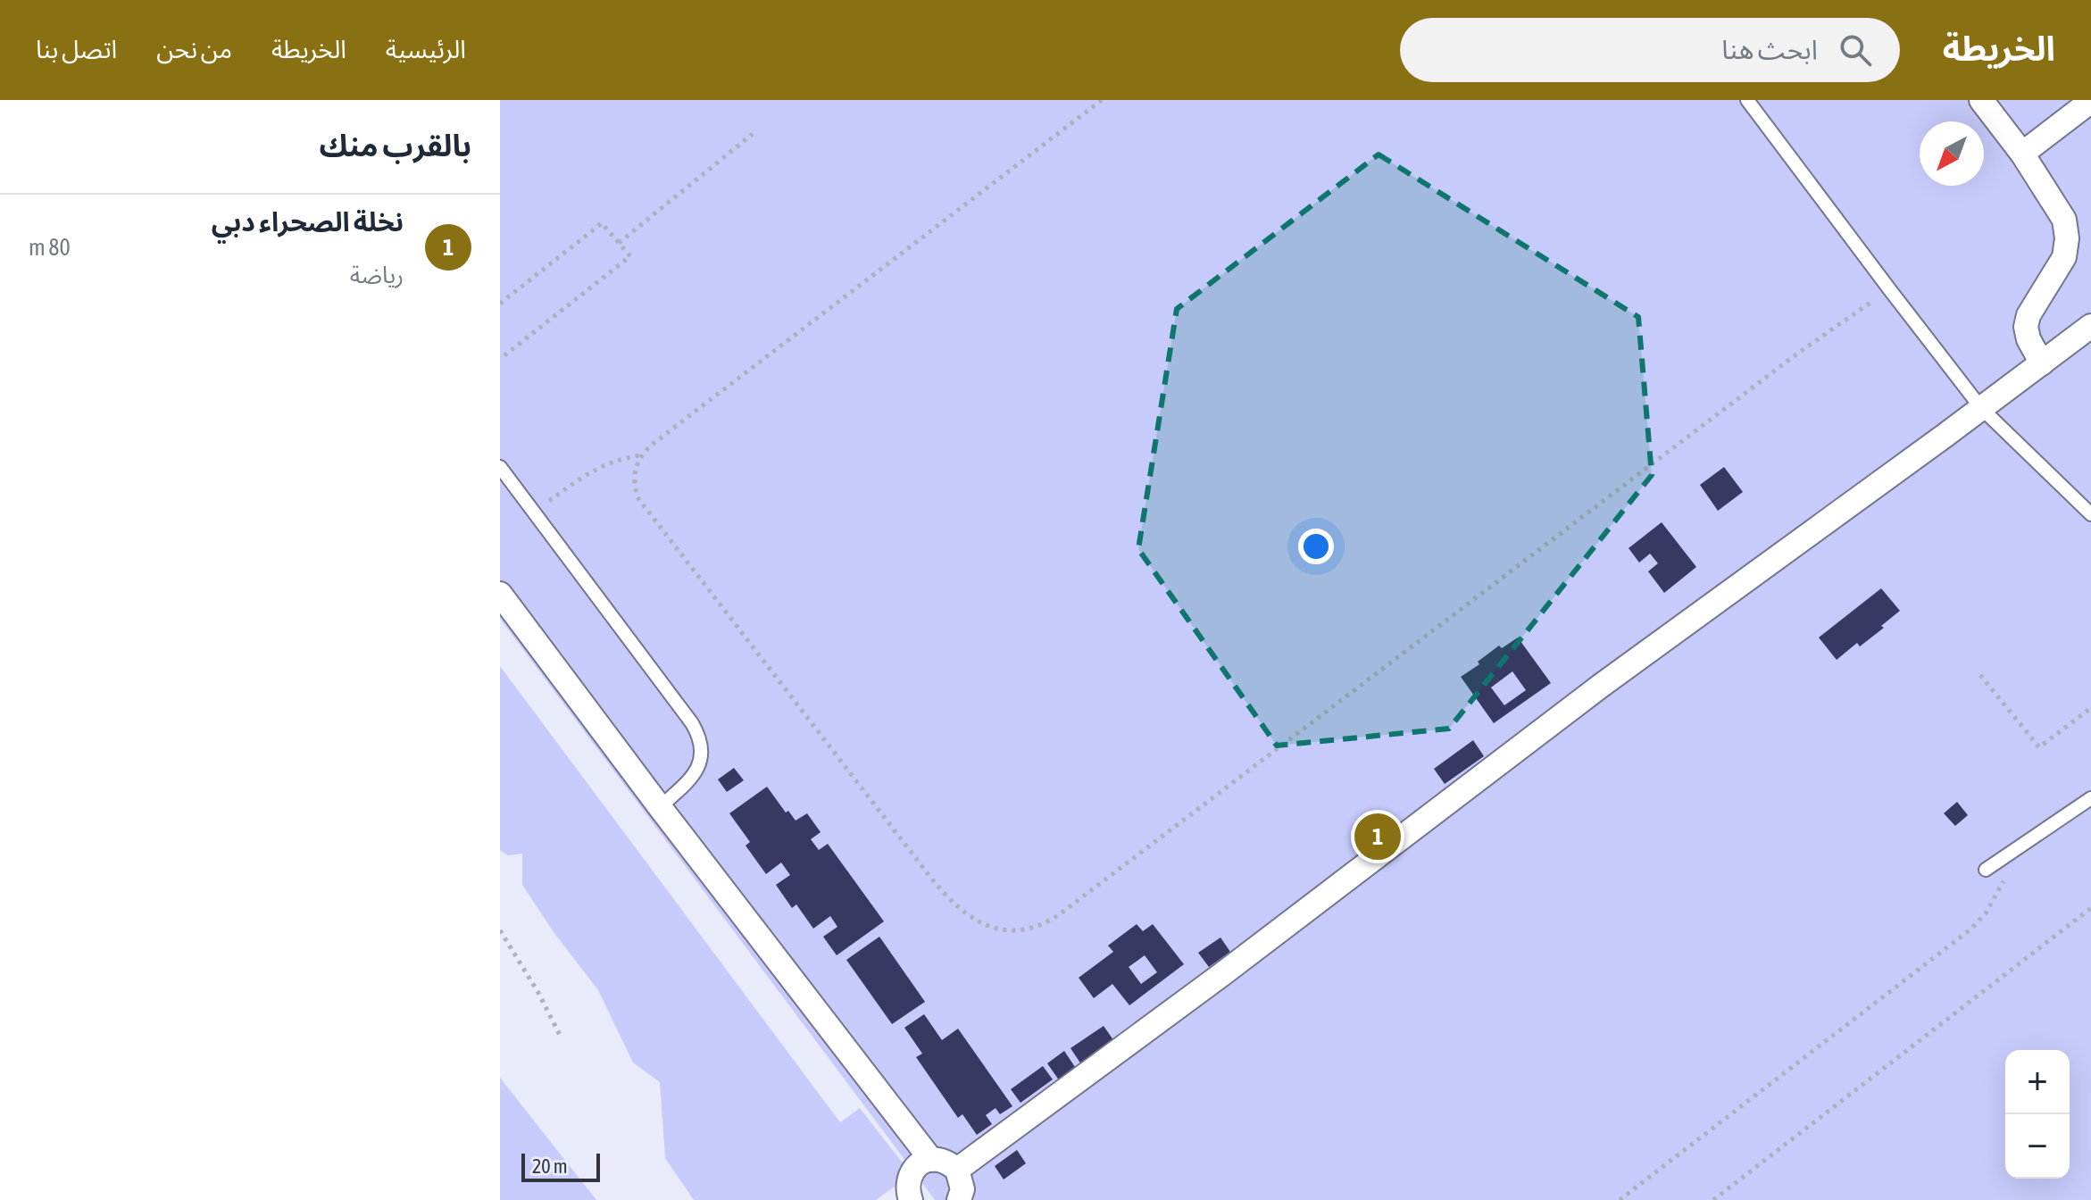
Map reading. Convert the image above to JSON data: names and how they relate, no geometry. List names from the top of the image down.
{
  "scale_bar": "20 m",
  "north": "bottom left",
  "page": {
    "header": "الخريطة",
    "search": "ابحث هنا",
    "nav": [
      "الرئيسية",
      "الخريطة",
      "من نحن",
      "اتصل بنا"
    ],
    "heading": "بالقرب منك",
    "list": [
      {
        "mark": "1",
        "name": "نخلة الصحراء دبي",
        "note": "رياضة",
        "value": "80 m"
      }
    ],
    "pins": "1",
    "map_buttons": ["+", "−"],
    "scale": "20 m"
  }
}
